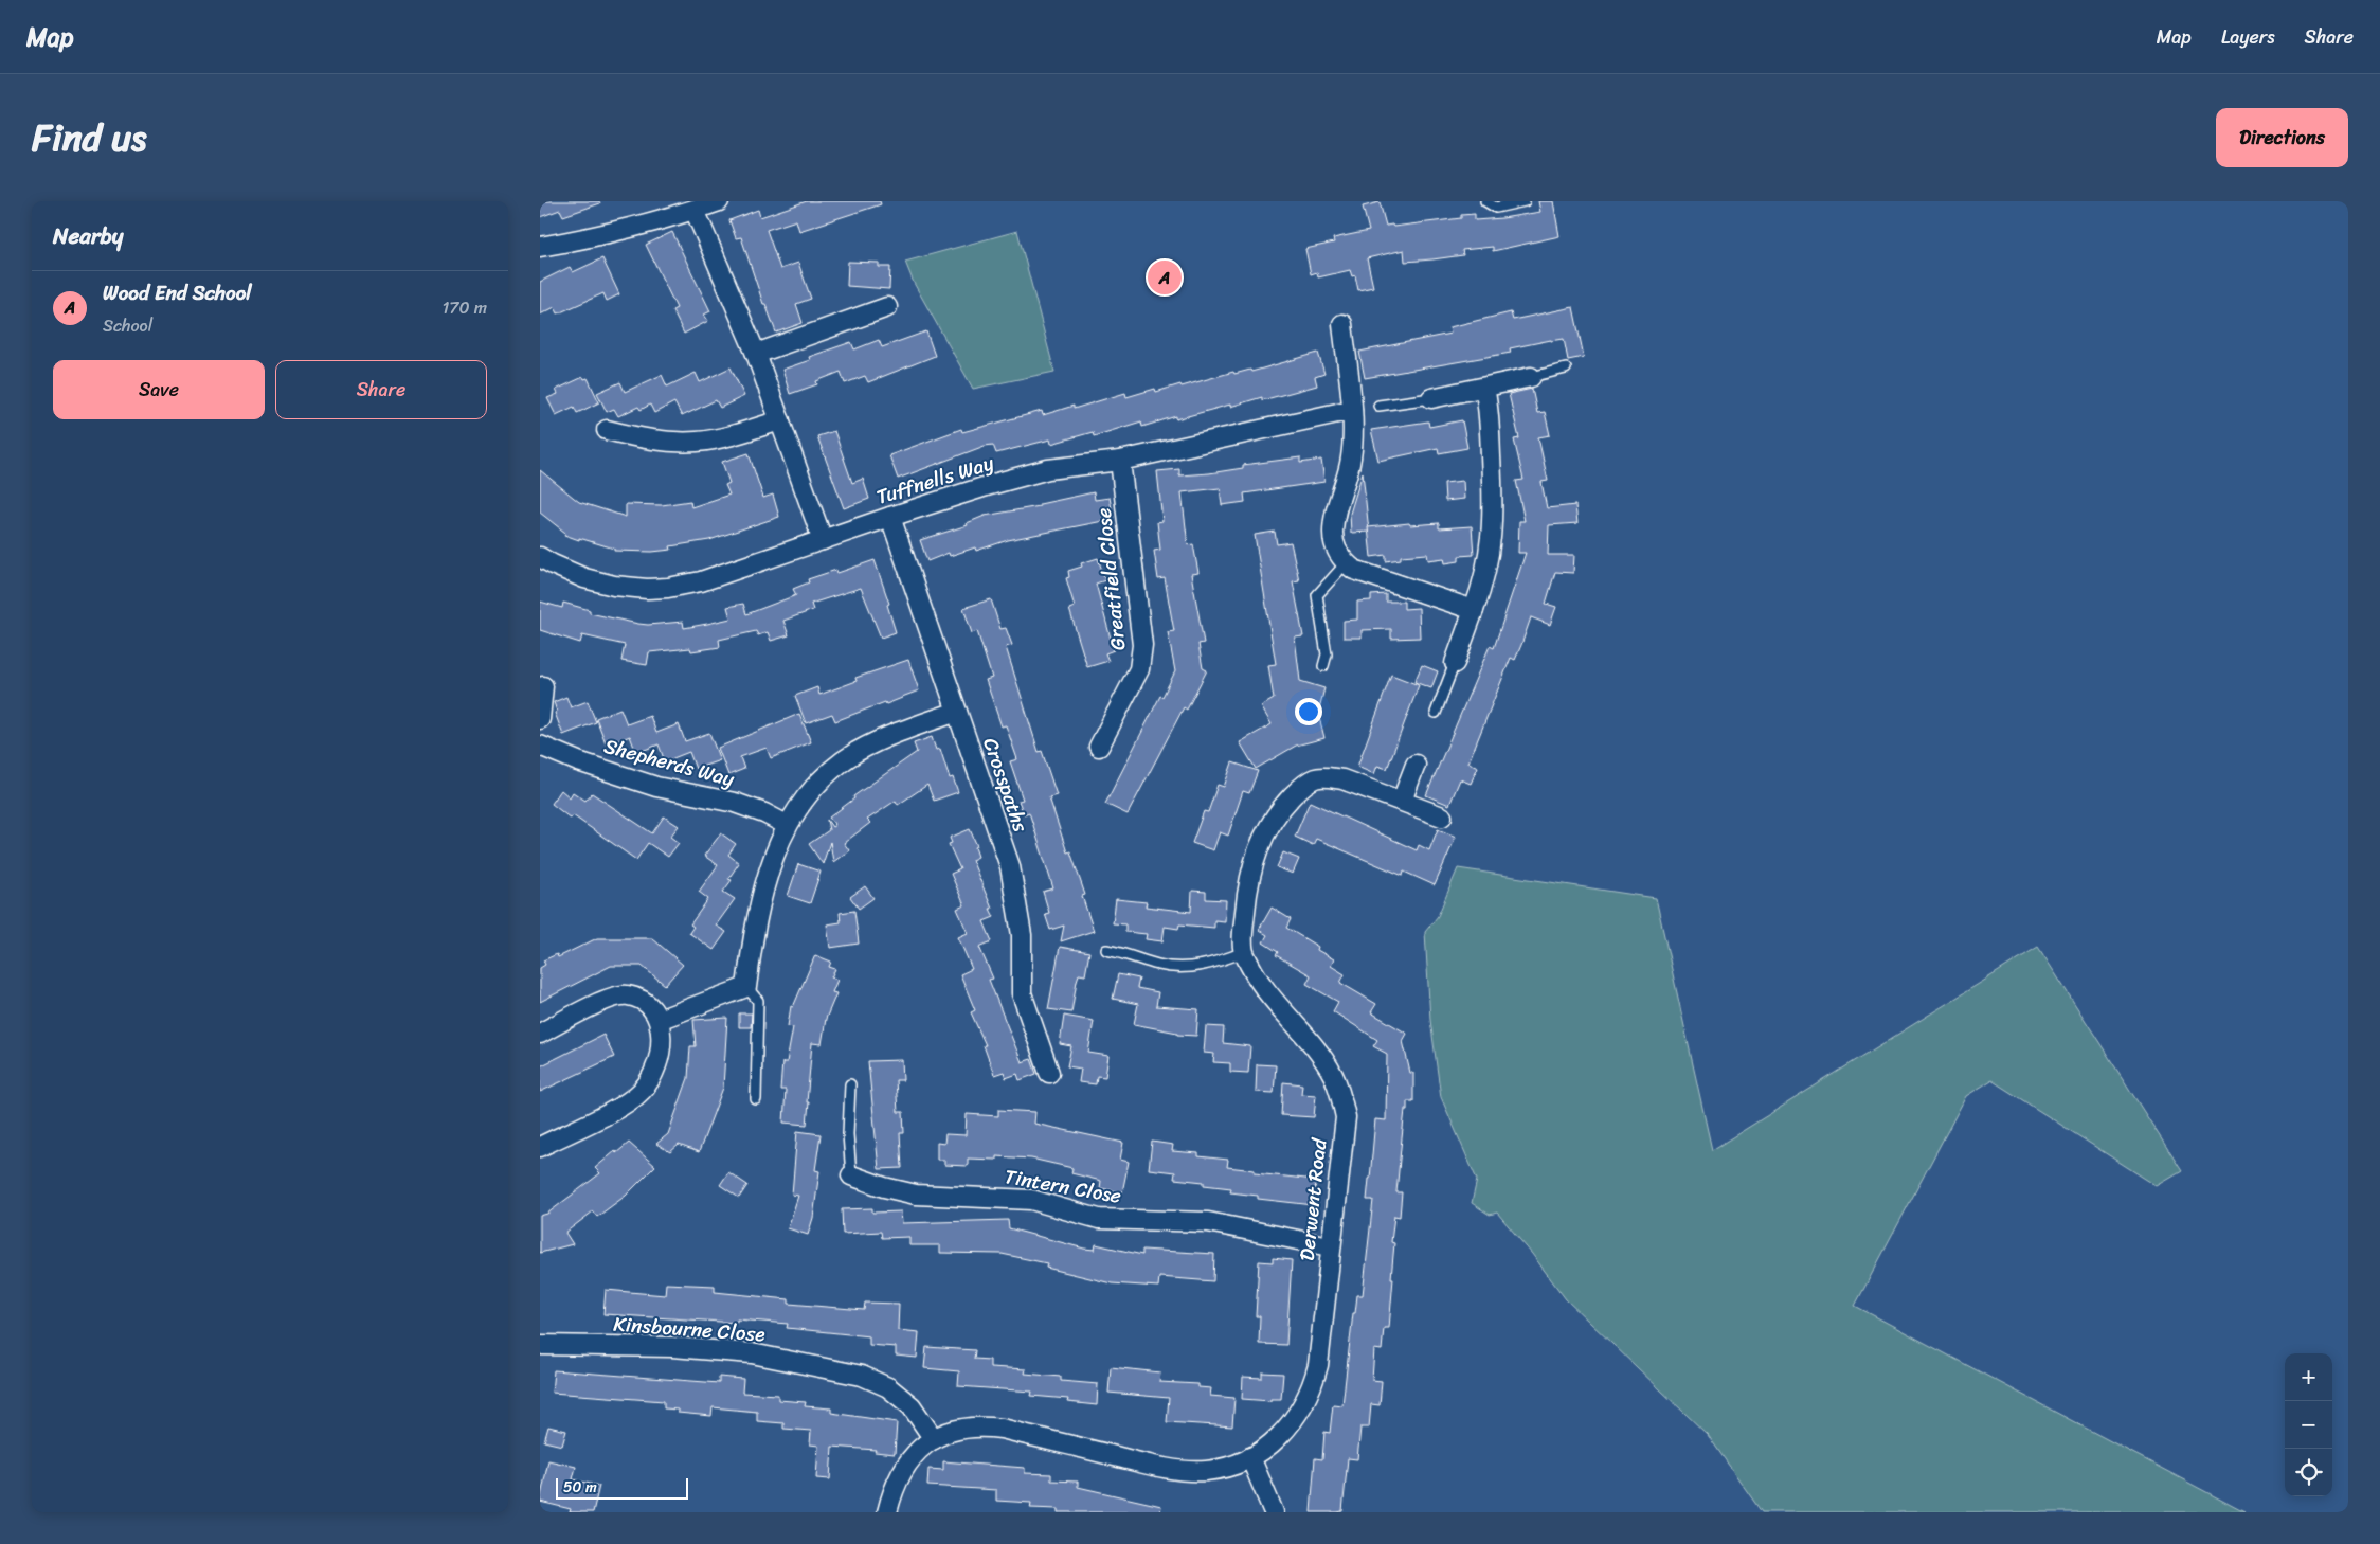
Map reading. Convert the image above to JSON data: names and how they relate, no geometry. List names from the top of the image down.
{
  "streets": {
    "street": [
      "Tuffnells Way",
      "Greatfield Close",
      "Shepherds Way",
      "Crosspaths",
      "Tintern Close",
      "Derwent Road",
      "Kinsbourne Close"
    ]
  },
  "crossings": [
    ["Tuffnells Way", "Greatfield Close"],
    ["Tuffnells Way", "Crosspaths"],
    ["Tintern Close", "Derwent Road"],
    ["Derwent Road", "Kinsbourne Close"]
  ],
  "scale_bar": "50 m",
  "page": {
    "header": "Map",
    "nav": ["Map", "Layers", "Share"],
    "title": "Find us",
    "buttons": [
      "Directions",
      ["Save", "Share"]
    ],
    "heading": "Nearby",
    "pins": "A",
    "list": [
      {
        "mark": "A",
        "name": "Wood End School",
        "note": "School",
        "value": "170 m"
      }
    ],
    "map_buttons": ["+", "−"],
    "scale": "50 m"
  }
}
